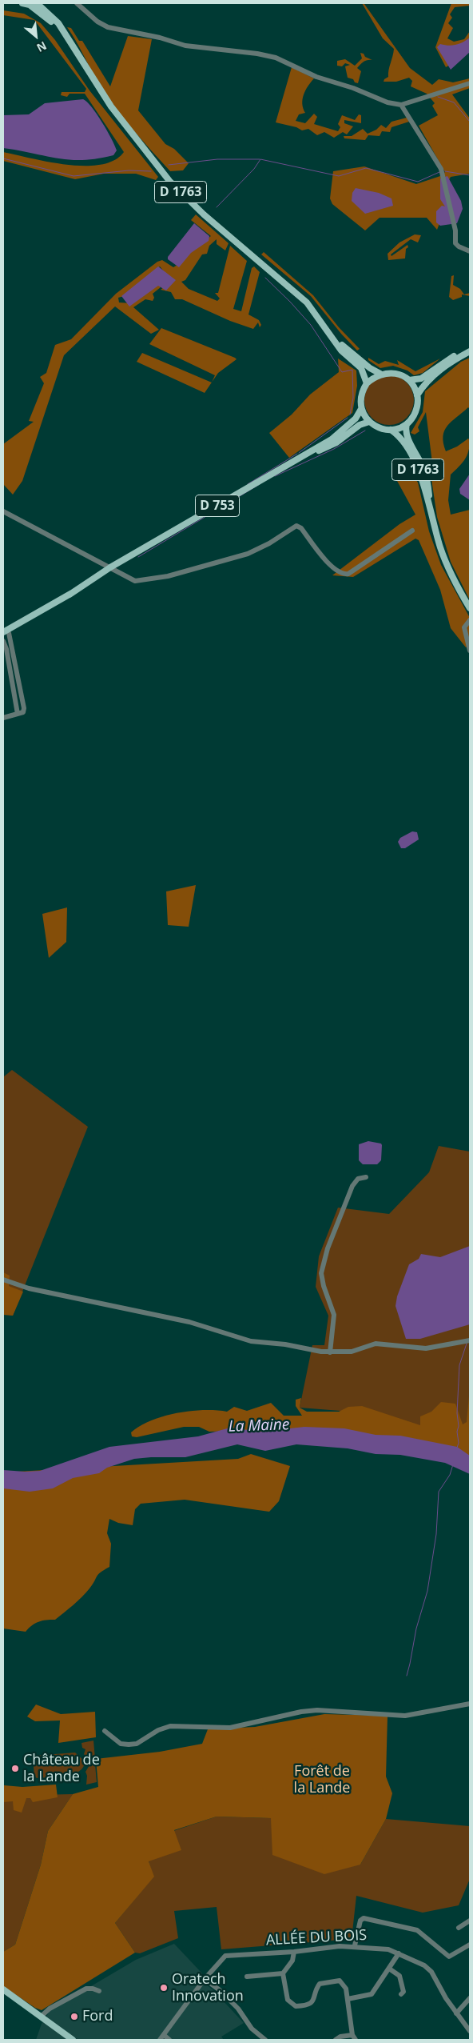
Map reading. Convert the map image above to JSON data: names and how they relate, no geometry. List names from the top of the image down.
{
  "streets": {
    "main road": ["D 1763", "D 753"],
    "street": ["ALLÉE DU BOIS"]
  },
  "crossings": [
    ["D 1763", "D 753"]
  ],
  "water": ["La Maine"],
  "parks": ["Forêt de la Lande"],
  "places": ["Château de la Lande", "Oratech Innovation", "Ford"],
  "north": "bottom right"
}
